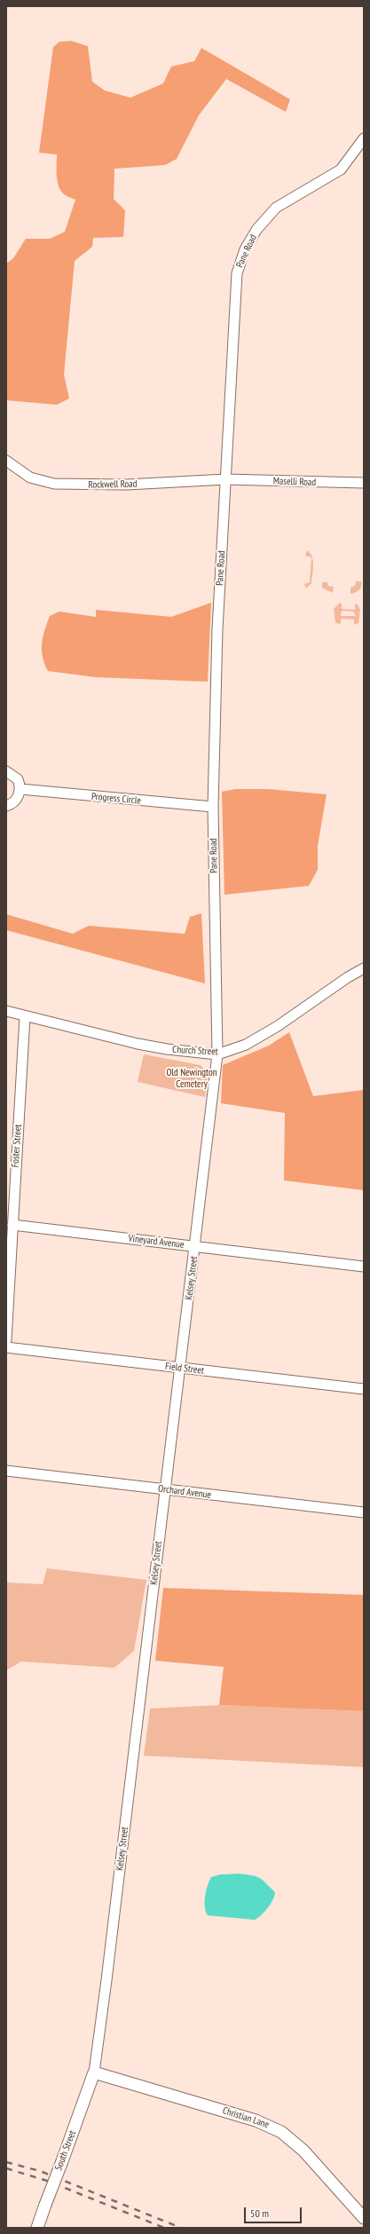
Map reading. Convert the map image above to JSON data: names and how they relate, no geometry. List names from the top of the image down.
{
  "streets": {
    "main road": ["Christian Lane", "South Street"],
    "street": [
      "Pane Road",
      "Maselli Road",
      "Rockwell Road",
      "Progress Circle",
      "Church Street",
      "Foster Street",
      "Vineyard Avenue",
      "Kelsey Street",
      "Field Street",
      "Orchard Avenue"
    ]
  },
  "crossings": [
    ["Pane Road", "Maselli Road"],
    ["Pane Road", "Rockwell Road"],
    ["Pane Road", "Progress Circle"],
    ["Pane Road", "Church Street"],
    ["Pane Road", "Kelsey Street"],
    ["Maselli Road", "Rockwell Road"],
    ["Church Street", "Foster Street"],
    ["Church Street", "Kelsey Street"],
    ["Foster Street", "Vineyard Avenue"],
    ["Vineyard Avenue", "Kelsey Street"],
    ["Kelsey Street", "Field Street"],
    ["Kelsey Street", "Orchard Avenue"],
    ["Kelsey Street", "Christian Lane"],
    ["Kelsey Street", "South Street"],
    ["Christian Lane", "South Street"]
  ],
  "parks": ["Old Newington Cemetery"],
  "scale_bar": "50 m"
}
